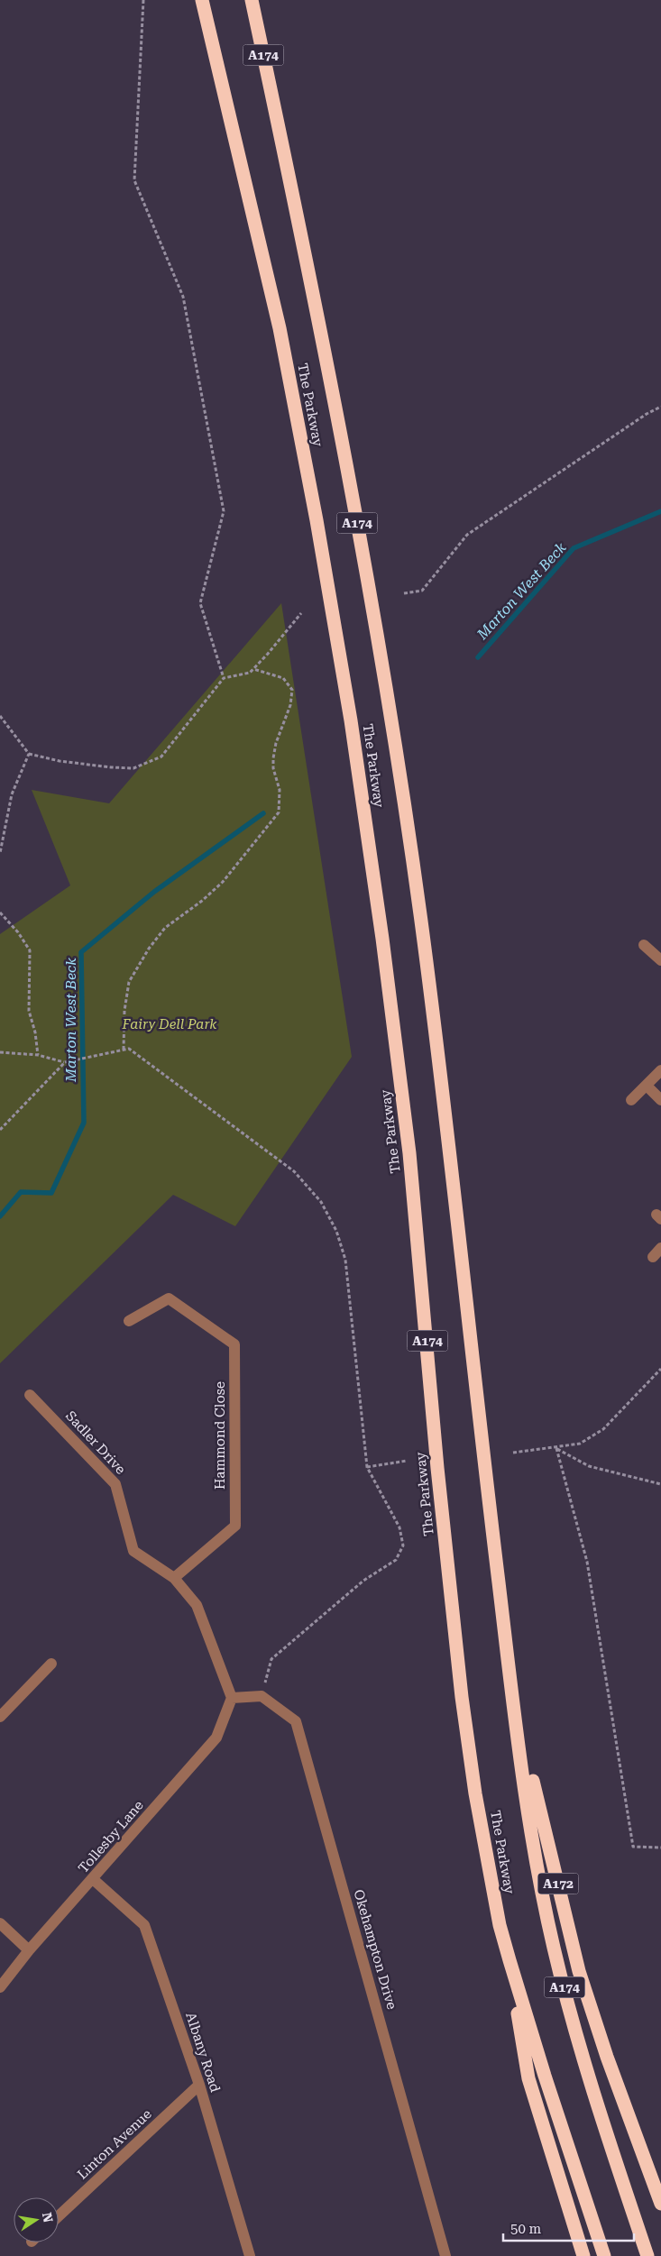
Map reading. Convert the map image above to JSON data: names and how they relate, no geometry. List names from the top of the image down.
{
  "streets": {
    "highway": ["A174", "The Parkway", "A172"],
    "street": [
      "Hammond Close",
      "Sadler Drive",
      "Tollesby Lane",
      "Okehampton Drive",
      "Albany Road",
      "Linton Avenue"
    ]
  },
  "crossings": [
    ["A174", "The Parkway"],
    ["The Parkway", "A172"],
    ["Hammond Close", "Sadler Drive"],
    ["Sadler Drive", "Tollesby Lane"],
    ["Tollesby Lane", "Albany Road"],
    ["Albany Road", "Linton Avenue"]
  ],
  "water": ["Marton West Beck"],
  "parks": ["Fairy Dell Park"],
  "scale_bar": "50 m",
  "north": "right"
}
